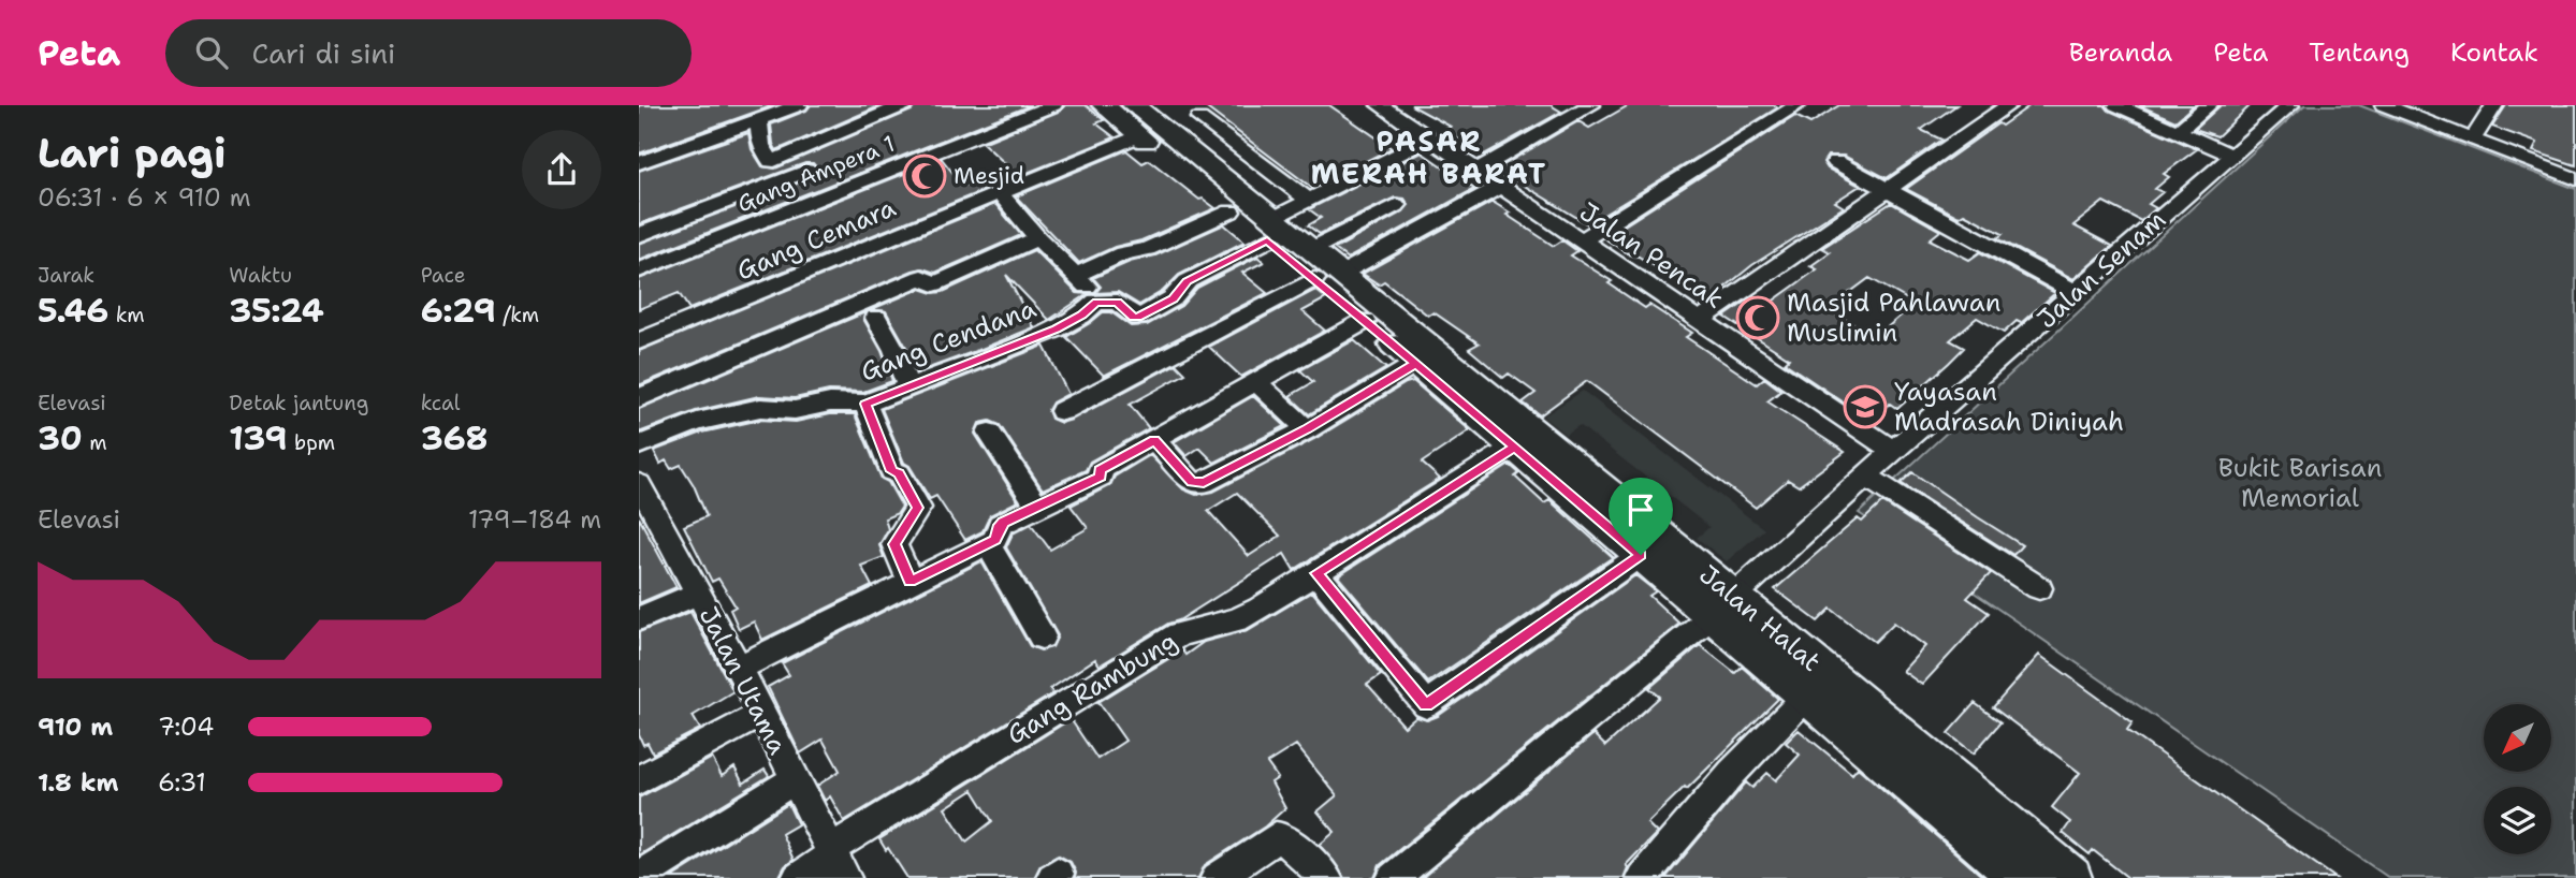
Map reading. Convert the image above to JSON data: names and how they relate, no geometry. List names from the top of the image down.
{
  "streets": {
    "main road": ["Jalan Halat"],
    "street": [
      "Gang Ampera 1",
      "Gang Cemara",
      "Jalan Pencak",
      "Jalan Senam",
      "Gang Cendana",
      "Jalan Utama",
      "Gang Rambung"
    ]
  },
  "crossings": [
    ["Gang Cemara", "Jalan Halat"],
    ["Jalan Pencak", "Jalan Senam"],
    ["Jalan Senam", "Jalan Halat"],
    ["Jalan Halat", "Gang Rambung"],
    ["Jalan Utama", "Gang Rambung"]
  ],
  "districts": ["PASAR MERAH BARAT"],
  "parks": ["Bukit Barisan Memorial"],
  "places": {
    "mosque": ["Mesjid", "Masjid Pahlawan Muslimin"],
    "school or university": ["Yayasan Madrasah Diniyah"]
  },
  "north": "bottom left",
  "page": {
    "header": "Peta",
    "search": "Cari di sini",
    "nav": [
      "Beranda",
      "Peta",
      "Tentang",
      "Kontak"
    ],
    "heading": ["Lari pagi", "06:31 · 6 × 910 m"],
    "stats": [
      ["Jarak", "5.46 km"],
      ["Waktu", "35:24"],
      ["Pace", "6:29 /km"],
      ["Elevasi", "30 m"],
      ["Detak jantung", "139 bpm"],
      ["kcal", "368"]
    ],
    "chart": ["Elevasi", "179–184 m"],
    "list": [
      {
        "name": "910 m",
        "note": "7:04"
      },
      {
        "name": "1.8 km",
        "note": "6:31"
      }
    ]
  }
}
